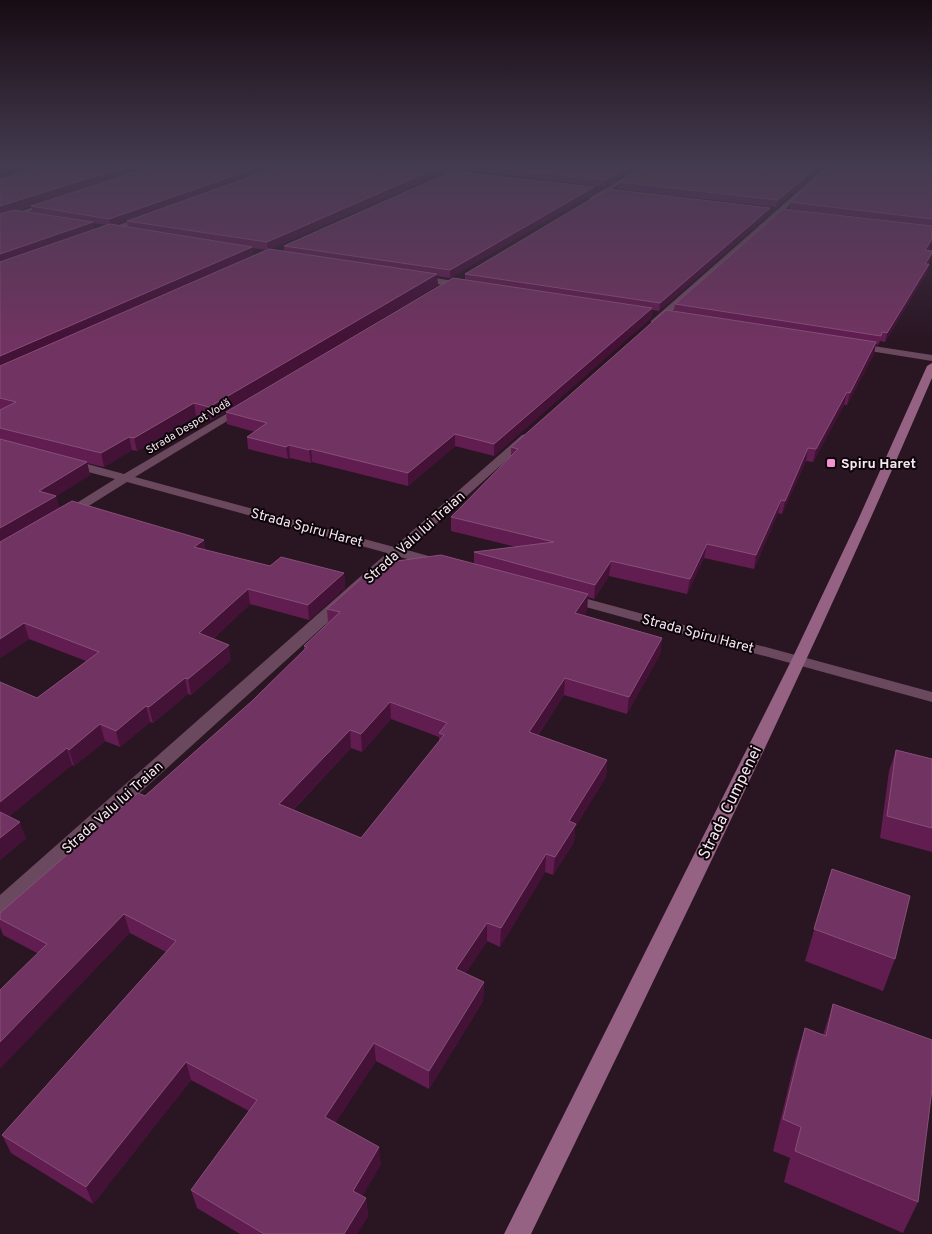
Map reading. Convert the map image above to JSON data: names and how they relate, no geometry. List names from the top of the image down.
{
  "streets": {
    "main road": ["Strada Cumpenei"],
    "street": ["Strada Despot Vodă", "Strada Spiru Haret", "Strada Valu lui Traian"]
  },
  "crossings": [
    ["Strada Despot Vodă", "Strada Spiru Haret"],
    ["Strada Spiru Haret", "Strada Valu lui Traian"],
    ["Strada Spiru Haret", "Strada Cumpenei"]
  ],
  "places": {
    "transit": ["Spiru Haret"]
  }
}
